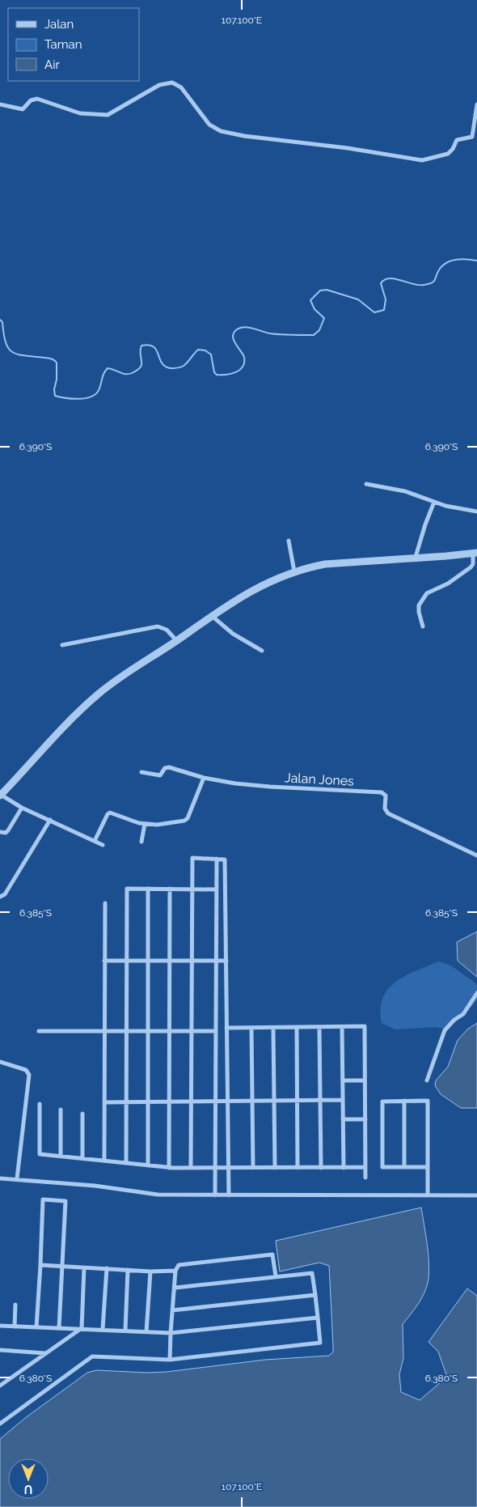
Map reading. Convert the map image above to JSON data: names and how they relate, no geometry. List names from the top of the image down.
{
  "streets": {
    "street": ["Jalan Jones"]
  },
  "legend": ["Jalan", "Taman", "Air"],
  "north": "bottom",
  "coordinates": [
    "107.100°E",
    "6.390°S",
    "6.385°S",
    "6.380°S"
  ]
}
